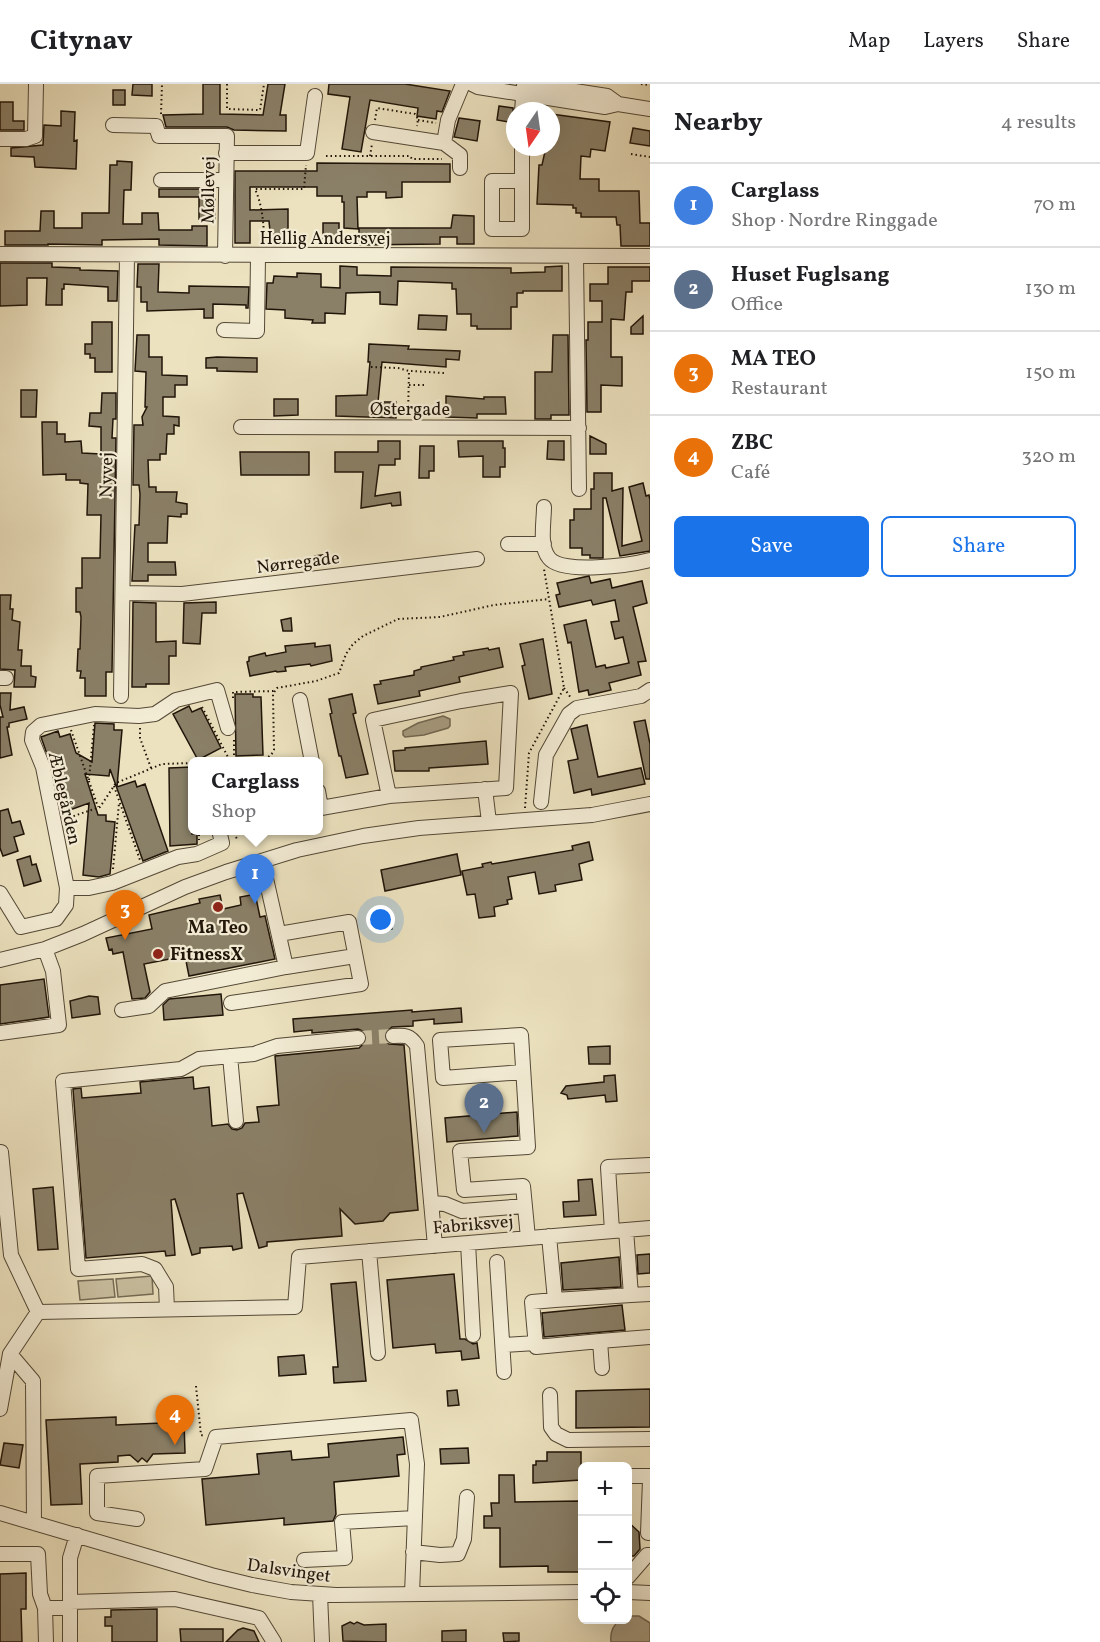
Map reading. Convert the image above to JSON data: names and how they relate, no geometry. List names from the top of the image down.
{
  "streets": {
    "street": [
      "Møllevej",
      "Hellig Andersvej",
      "Østergade",
      "Nyvej",
      "Nørregade",
      "Æblegården",
      "Fabriksvej",
      "Dalsvinget"
    ]
  },
  "crossings": [
    ["Møllevej", "Hellig Andersvej"],
    ["Hellig Andersvej", "Nyvej"],
    ["Nyvej", "Nørregade"]
  ],
  "places": ["Ma Teo", "FitnessX"],
  "north": "bottom",
  "page": {
    "header": "Citynav",
    "nav": ["Map", "Layers", "Share"],
    "heading": ["Nearby", "4 results"],
    "list": [
      {
        "mark": "1",
        "name": "Carglass",
        "note": "Shop · Nordre Ringgade",
        "value": "70 m"
      },
      {
        "mark": "2",
        "name": "Huset Fuglsang",
        "note": "Office",
        "value": "130 m"
      },
      {
        "mark": "3",
        "name": "MA TEO",
        "note": "Restaurant",
        "value": "150 m"
      },
      {
        "mark": "4",
        "name": "ZBC",
        "note": "Café",
        "value": "320 m"
      }
    ],
    "buttons": ["Save", "Share"],
    "popup": ["Carglass", "Shop"],
    "pins": [
      "1",
      "3",
      "2",
      "4"
    ],
    "map_buttons": ["+", "−"]
  }
}
